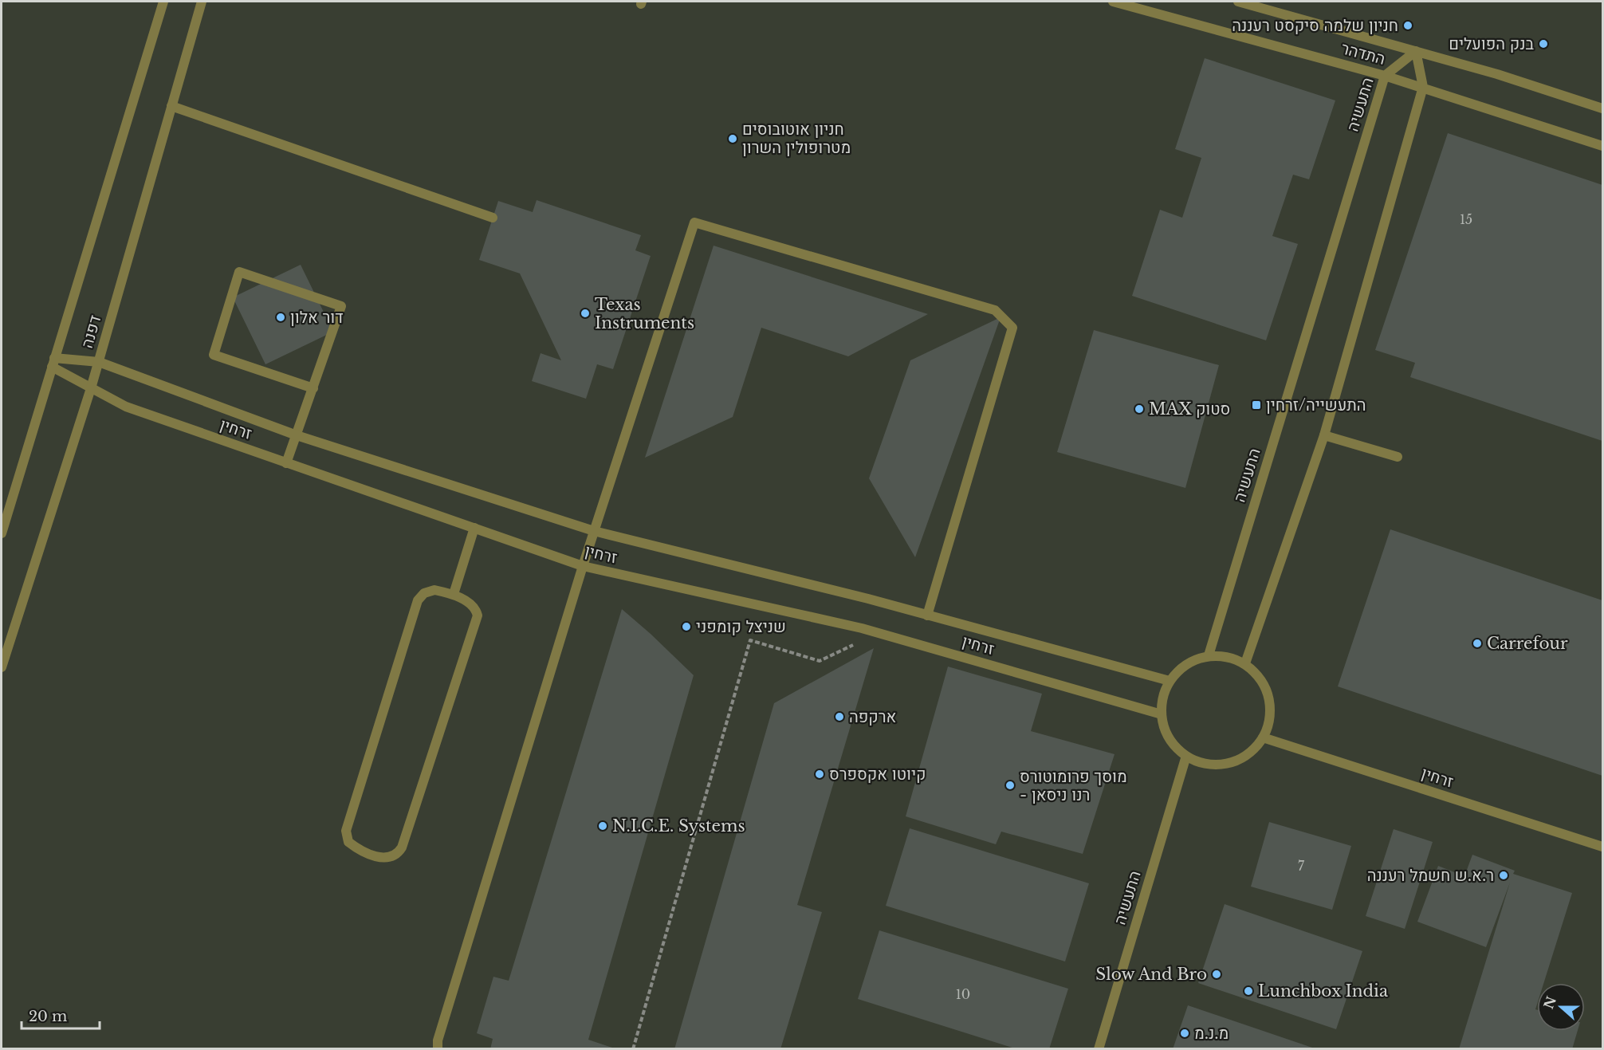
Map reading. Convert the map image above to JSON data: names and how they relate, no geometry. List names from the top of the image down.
{
  "streets": {
    "street": [
      "התדהר",
      "התעשיה",
      "דפנה",
      "זרחין"
    ]
  },
  "crossings": [
    ["התדהר", "התעשיה"],
    ["התעשיה", "זרחין"],
    ["דפנה", "זרחין"]
  ],
  "places": {
    "other": [
      "חניון שלמה סיקסט רעננה",
      "בנק הפועלים",
      "חניון אוטובוסים מטרופולין השרון",
      "Texas Instruments",
      "דור אלון",
      "MAX סטוק",
      "שניצל קומפני",
      "Carrefour",
      "ארקפה",
      "קיוטו אקספרס",
      "מוסך פרומוטורס - רנו ניסאן",
      "N.I.C.E. Systems",
      "ר.א.ש חשמל רעננה",
      "Slow And Bro",
      "Lunchbox India",
      "מ.נ.מ"
    ],
    "transit": ["התעשייה/זרחין"]
  },
  "house_numbers": ["15", "7", "10"],
  "scale_bar": "20 m",
  "north": "left"
}
